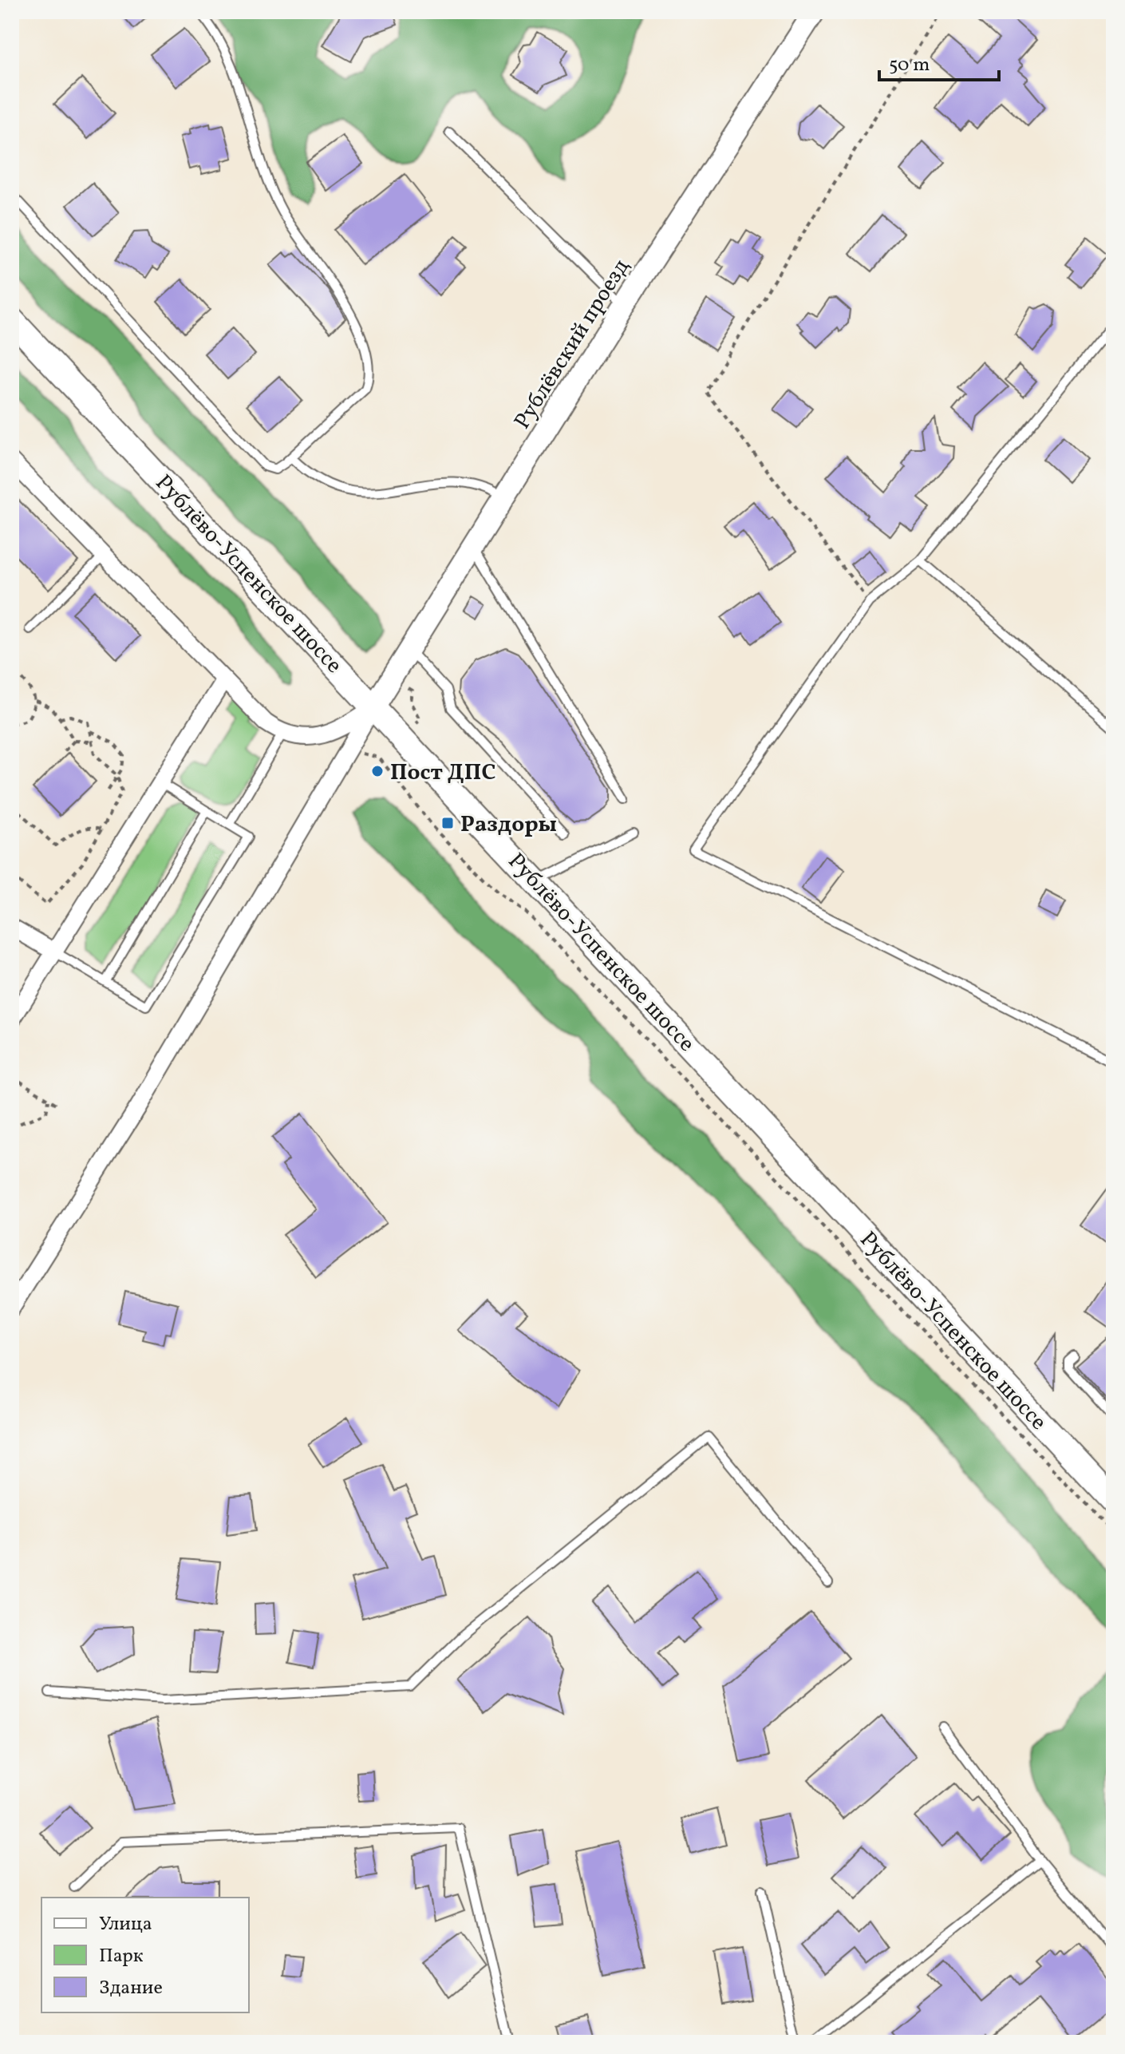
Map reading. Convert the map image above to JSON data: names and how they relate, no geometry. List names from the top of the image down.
{
  "streets": {
    "main road": ["Рублёво-Успенское шоссе"],
    "street": ["Рублёвский проезд"]
  },
  "crossings": [
    ["Рублёвский проезд", "Рублёво-Успенское шоссе"]
  ],
  "places": {
    "other": ["Пост ДПС"],
    "transit": ["Раздоры"]
  },
  "legend": ["Улица", "Парк", "Здание"],
  "scale_bar": "50 m"
}
